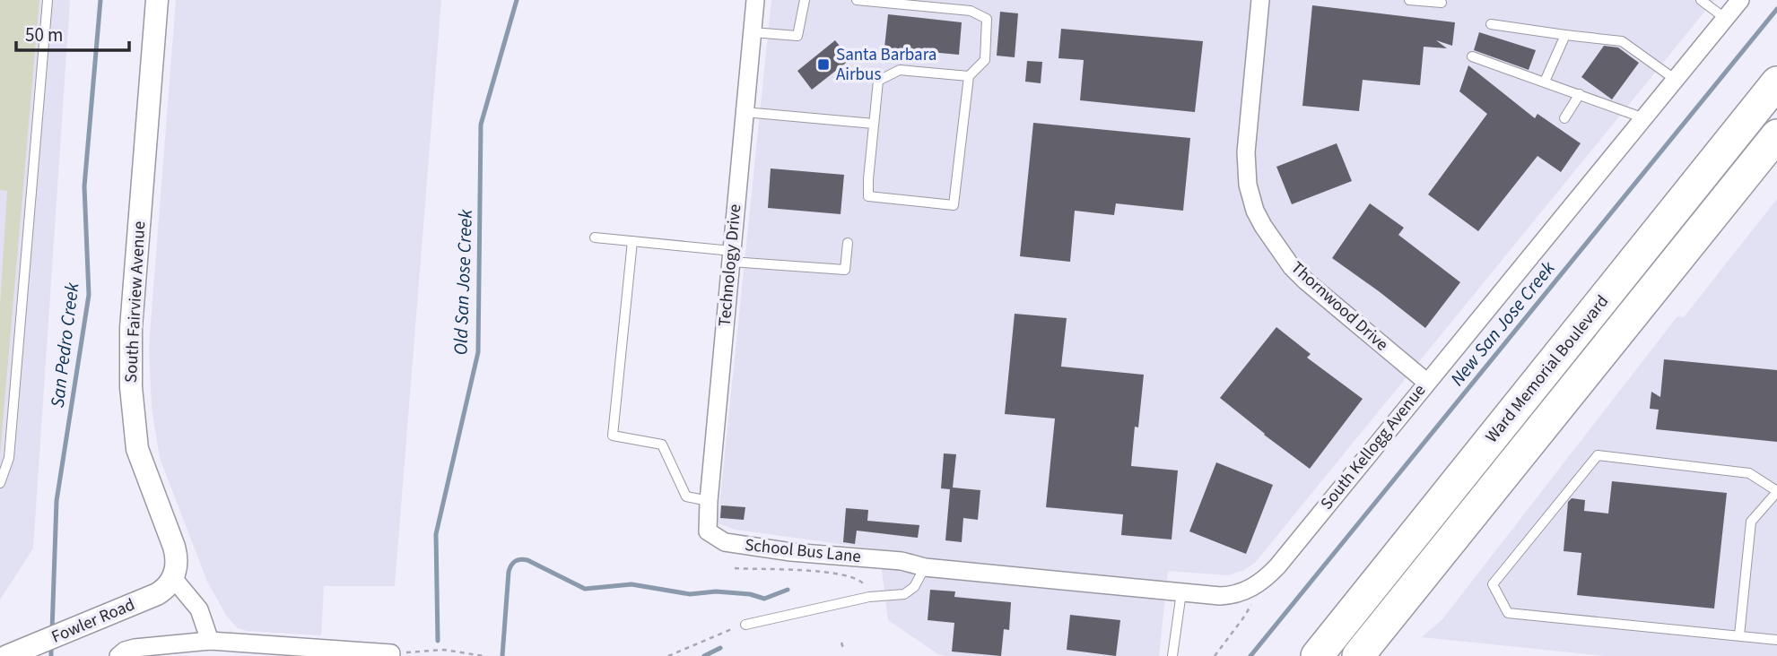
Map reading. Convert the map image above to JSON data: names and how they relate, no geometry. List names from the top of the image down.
{
  "streets": {
    "highway": ["Ward Memorial Boulevard"],
    "street": [
      "Technology Drive",
      "South Fairview Avenue",
      "Thornwood Drive",
      "South Kellogg Avenue",
      "School Bus Lane",
      "Fowler Road"
    ]
  },
  "crossings": [
    ["Technology Drive", "School Bus Lane"],
    ["South Fairview Avenue", "Fowler Road"],
    ["Thornwood Drive", "South Kellogg Avenue"],
    ["South Kellogg Avenue", "School Bus Lane"]
  ],
  "water": ["Old San Jose Creek", "New San Jose Creek", "San Pedro Creek"],
  "places": {
    "transit": ["Santa Barbara Airbus"]
  },
  "scale_bar": "50 m"
}
